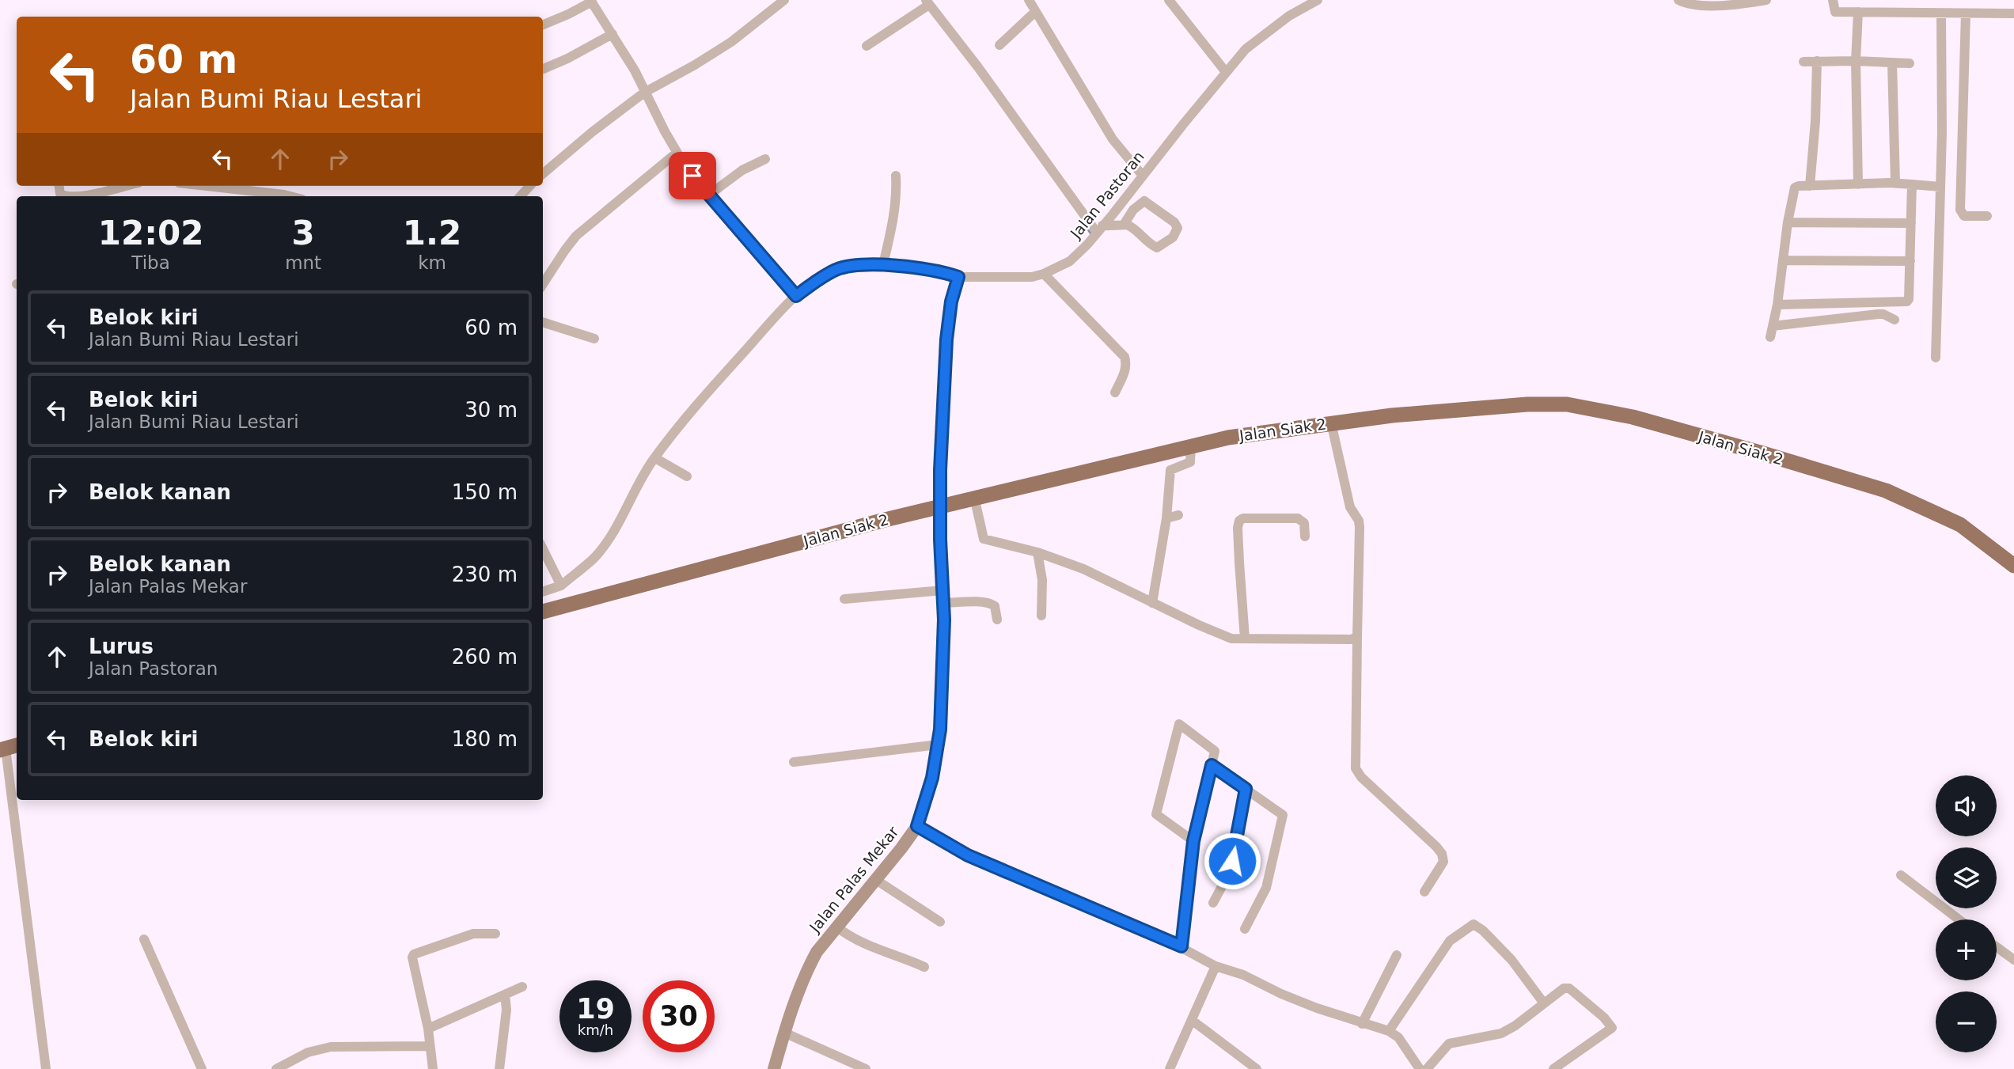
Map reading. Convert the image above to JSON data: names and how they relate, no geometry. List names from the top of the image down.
{
  "streets": {
    "highway": ["Jalan Siak 2"],
    "main road": ["Jalan Palas Mekar"],
    "street": ["Jalan Pastoran"]
  },
  "crossings": [
    ["Jalan Siak 2", "Jalan Palas Mekar"]
  ],
  "page": {
    "turn": ["60 m", "Jalan Bumi Riau Lestari"],
    "eta": [
      "12:02",
      "Tiba",
      "3",
      "mnt",
      "1.2",
      "km"
    ],
    "list": [
      {
        "name": "Belok kiri",
        "note": "Jalan Bumi Riau Lestari",
        "value": "60 m"
      },
      {
        "name": "Belok kiri",
        "note": "Jalan Bumi Riau Lestari",
        "value": "30 m"
      },
      {
        "name": "Belok kanan",
        "value": "150 m"
      },
      {
        "name": "Belok kanan",
        "note": "Jalan Palas Mekar",
        "value": "230 m"
      },
      {
        "name": "Lurus",
        "note": "Jalan Pastoran",
        "value": "260 m"
      },
      {
        "name": "Belok kiri",
        "value": "180 m"
      }
    ],
    "map_buttons": ["+", "−"],
    "speed": "19 km/h",
    "limit": "30"
  }
}
